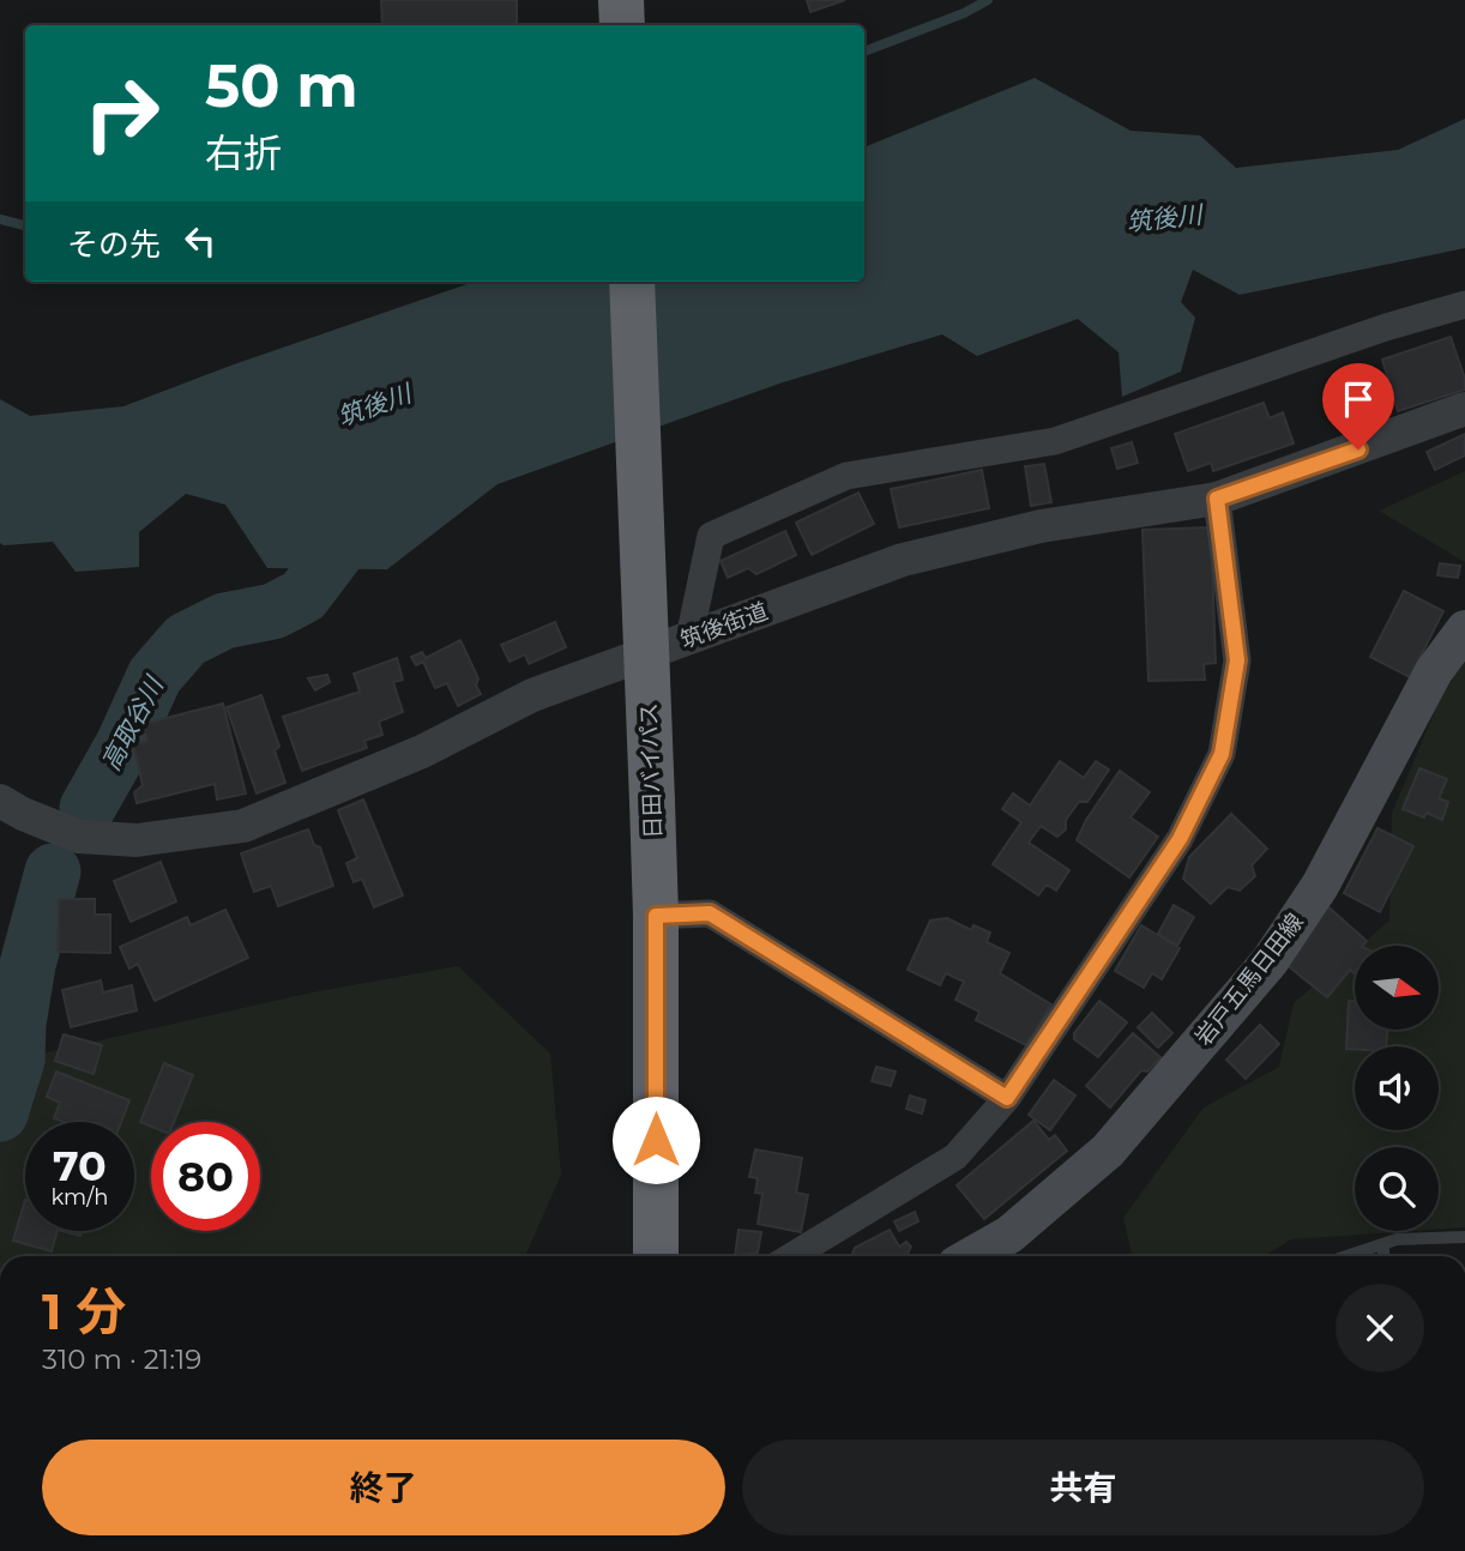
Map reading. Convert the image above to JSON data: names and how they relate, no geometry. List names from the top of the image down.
{
  "streets": {
    "highway": ["日田バイパス"],
    "main road": ["岩戸五馬日田線"],
    "street": ["筑後街道"]
  },
  "water": ["筑後川", "高取谷川"],
  "north": "right",
  "page": {
    "turn": ["50 m", "右折"],
    "then": "その先",
    "speed": "70 km/h",
    "limit": "80",
    "heading": ["1 分", "310 m · 21:19"],
    "buttons": ["終了", "共有"]
  }
}
